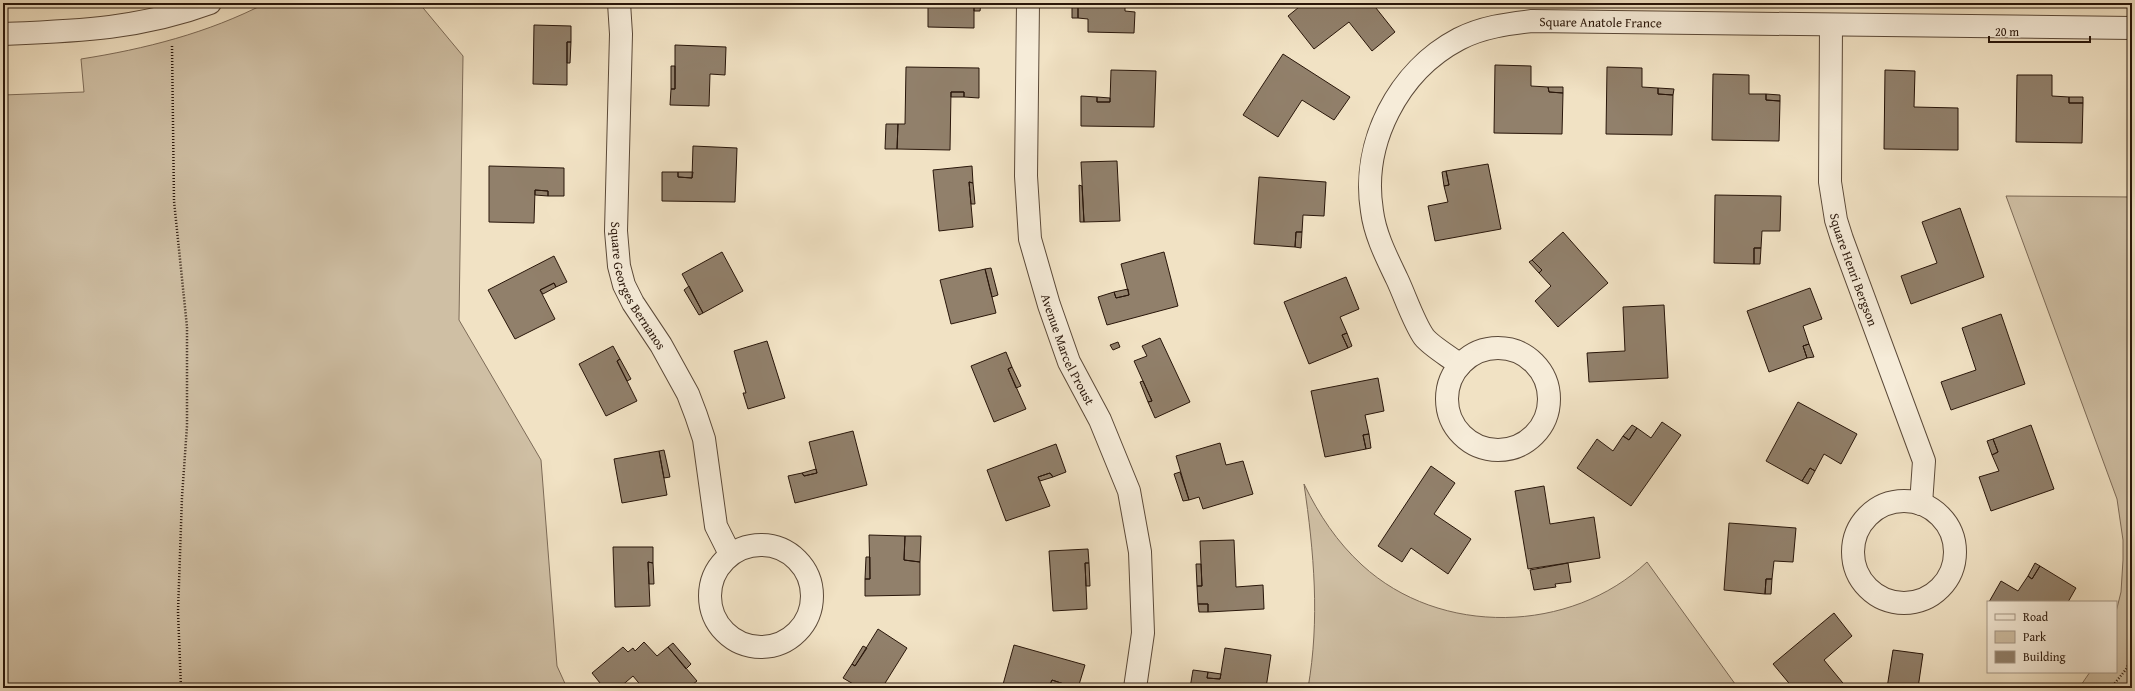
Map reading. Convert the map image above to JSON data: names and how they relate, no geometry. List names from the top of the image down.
{
  "streets": {
    "street": [
      "Square Anatole France",
      "Square Henri Bergson",
      "Square Georges Bernanos",
      "Avenue Marcel Proust"
    ]
  },
  "crossings": [
    ["Square Anatole France", "Square Henri Bergson"]
  ],
  "legend": ["Road", "Park", "Building"],
  "scale_bar": "20 m"
}
